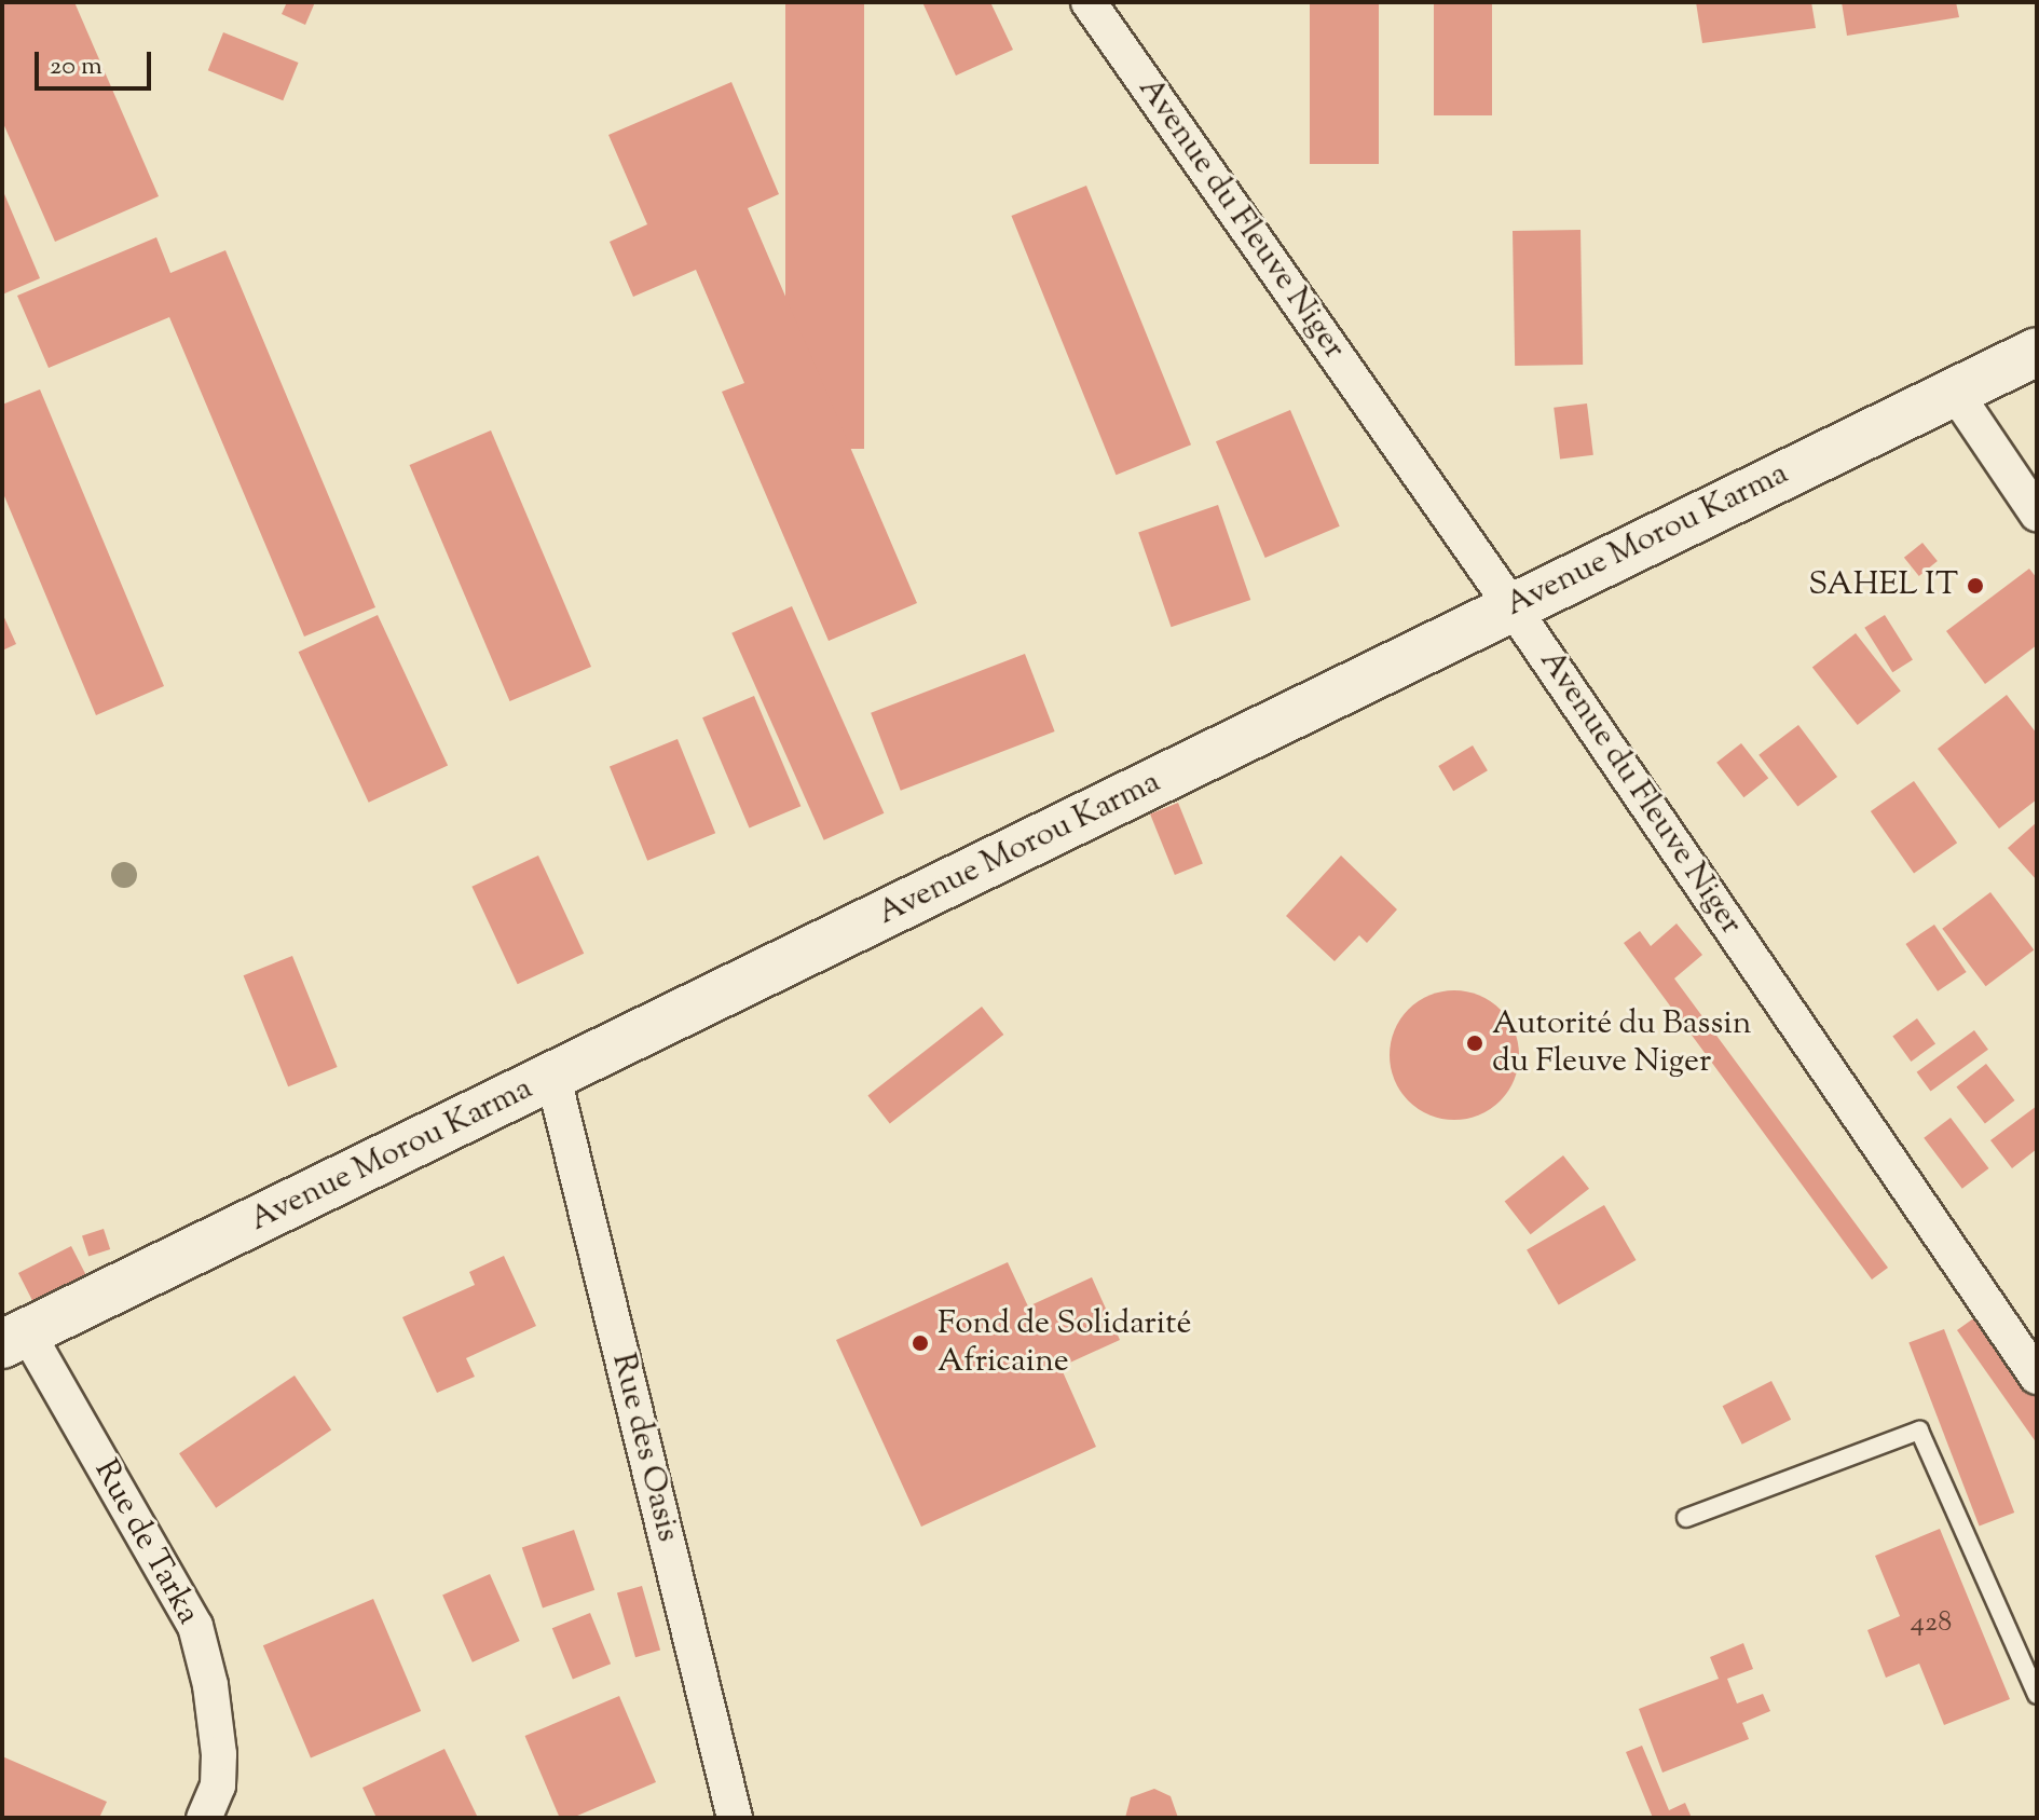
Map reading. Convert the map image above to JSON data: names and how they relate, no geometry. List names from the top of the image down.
{
  "streets": {
    "street": [
      "Avenue du Fleuve Niger",
      "Avenue Morou Karma",
      "Rue des Oasis",
      "Rue de Tarka"
    ]
  },
  "crossings": [
    ["Avenue du Fleuve Niger", "Avenue Morou Karma"],
    ["Avenue Morou Karma", "Rue des Oasis"],
    ["Avenue Morou Karma", "Rue de Tarka"]
  ],
  "places": ["SAHEL IT", "Autorité du Bassin du Fleuve Niger", "Fond de Solidarité Africaine"],
  "house_numbers": ["428"],
  "scale_bar": "20 m"
}
